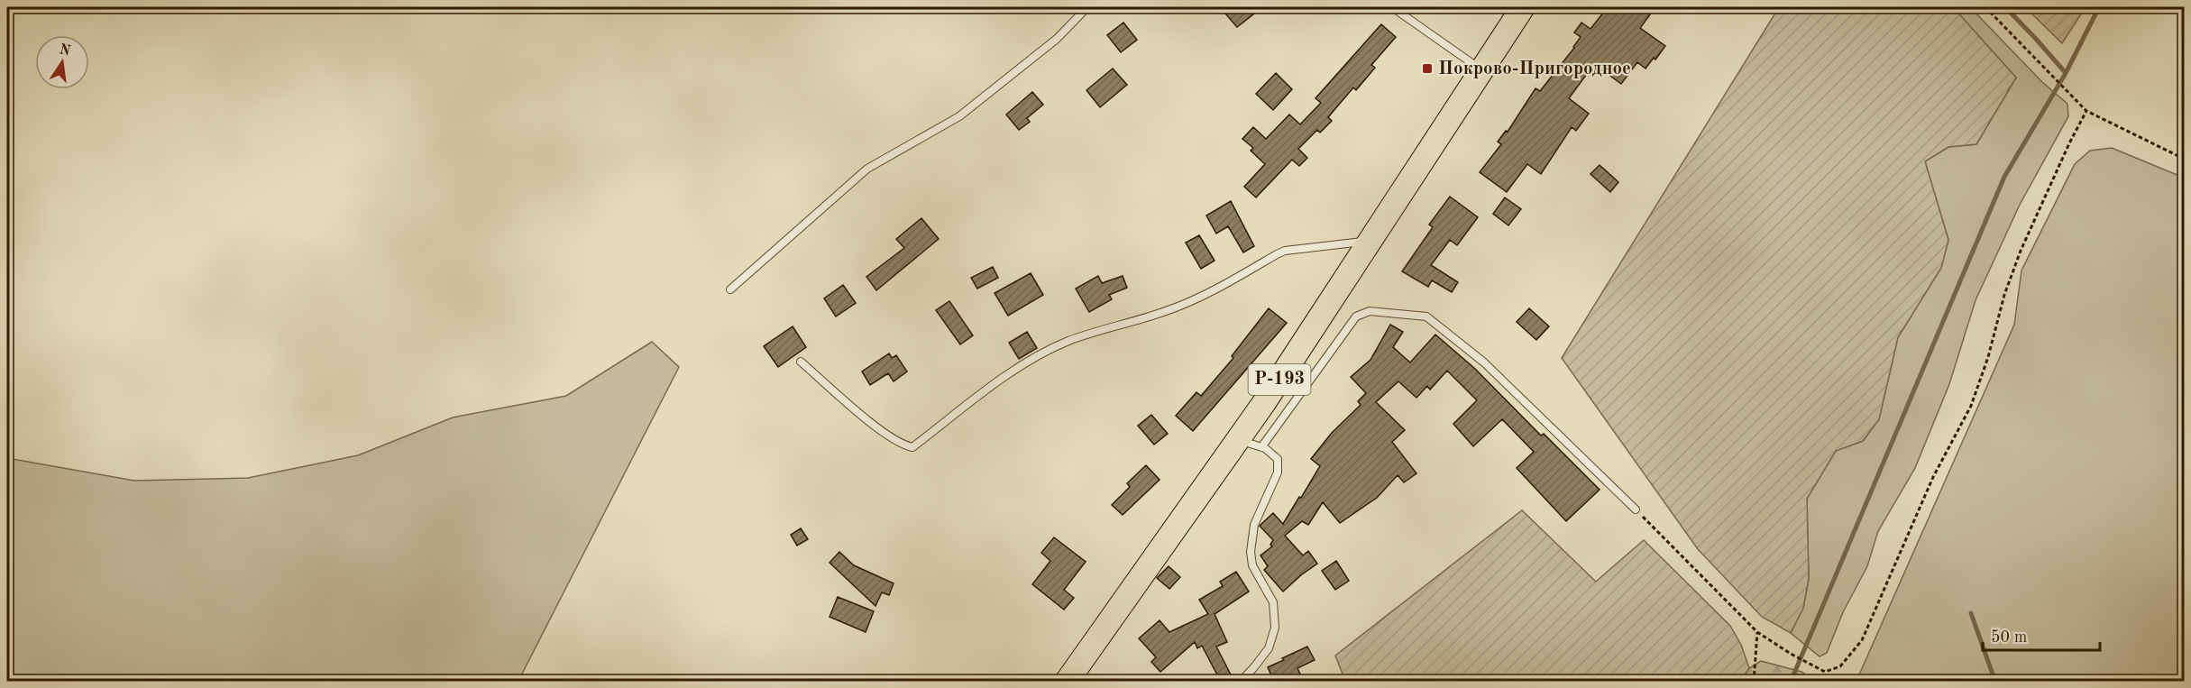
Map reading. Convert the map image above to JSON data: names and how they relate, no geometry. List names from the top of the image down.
{
  "streets": {
    "main road": ["Р-193"]
  },
  "places": {
    "transit": ["Покрово-Пригородное"]
  },
  "scale_bar": "50 m",
  "north": "top"
}
